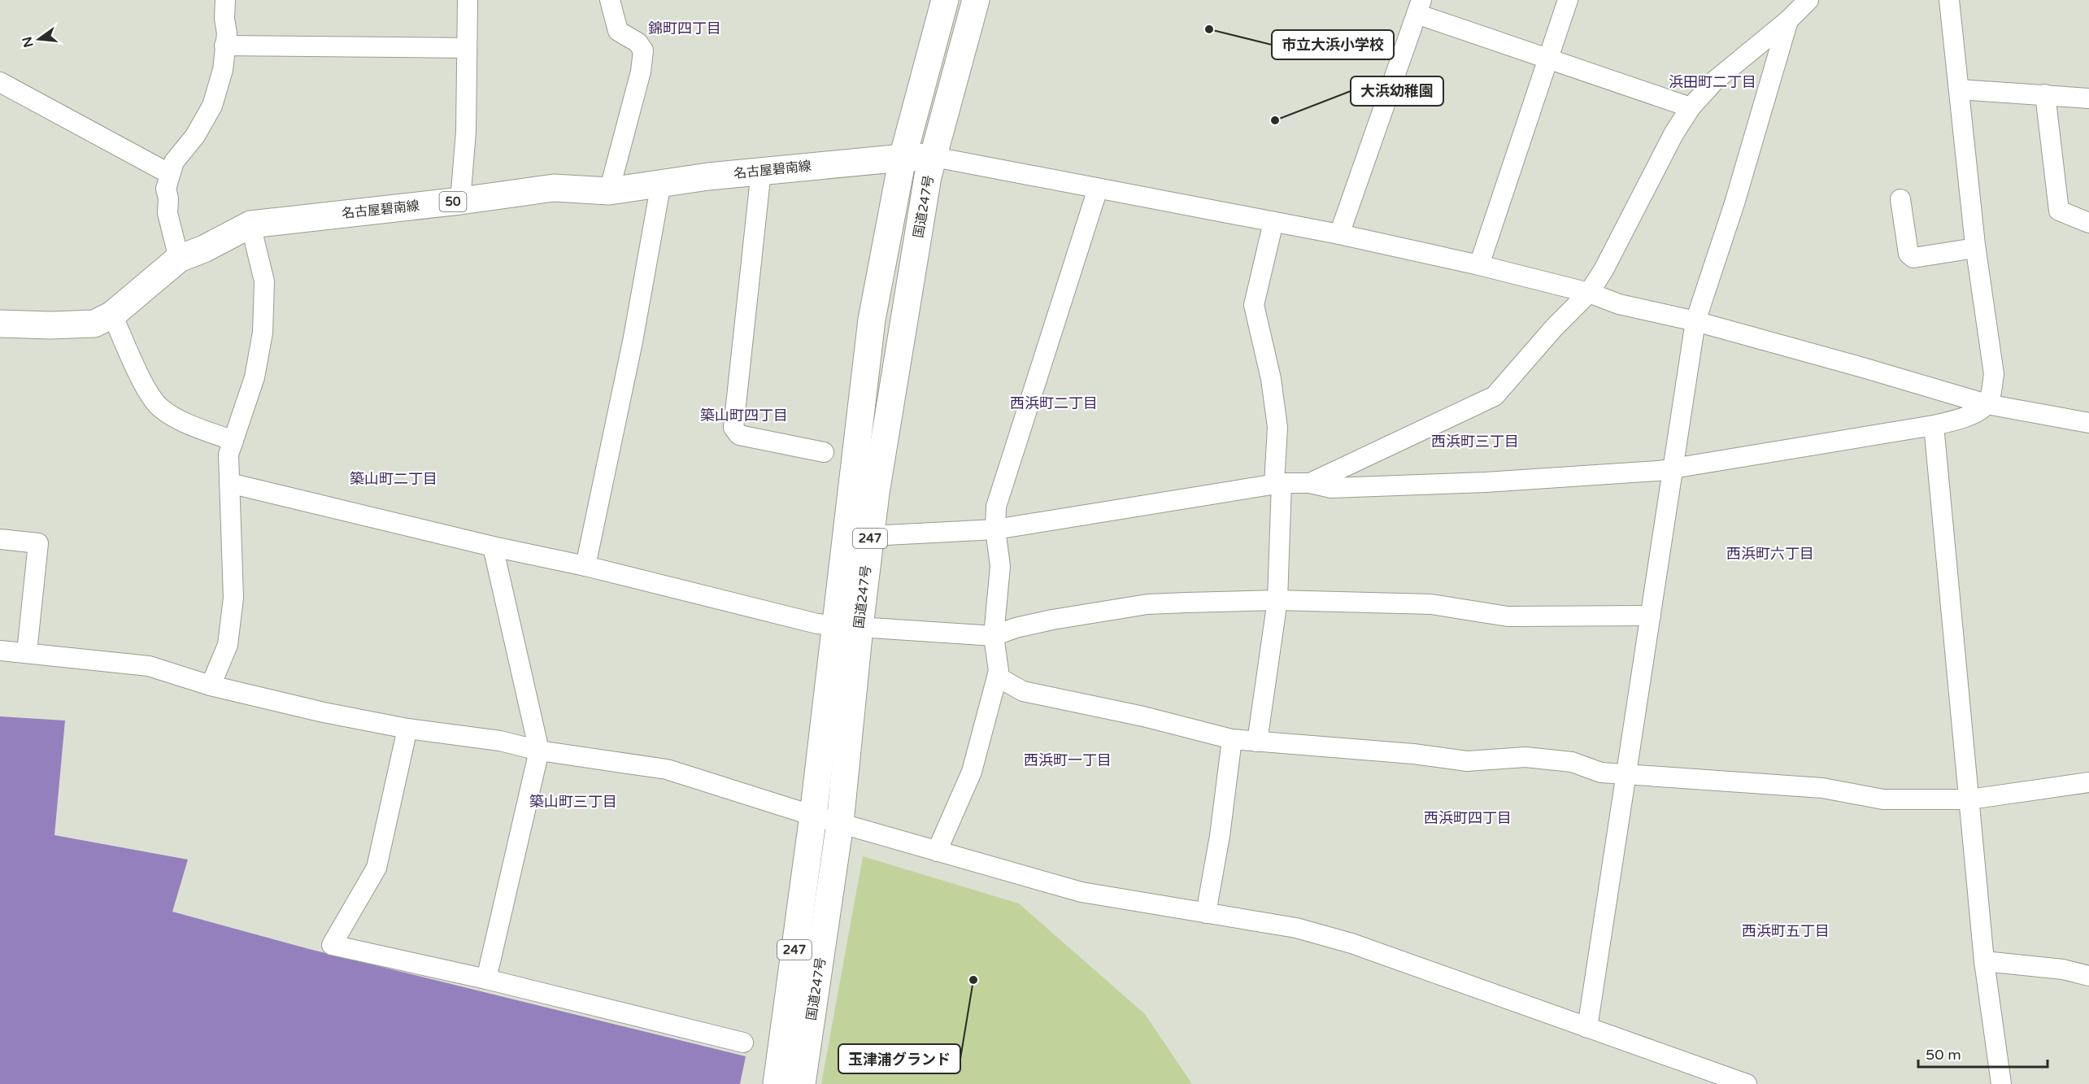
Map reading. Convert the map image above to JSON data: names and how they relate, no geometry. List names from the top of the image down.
{
  "streets": {
    "main road": [
      "名古屋碧南線",
      "50",
      "国道247号",
      "247"
    ]
  },
  "crossings": [
    ["名古屋碧南線", "国道247号"]
  ],
  "districts": [
    "錦町四丁目",
    "浜田町二丁目",
    "西浜町二丁目",
    "築山町四丁目",
    "西浜町三丁目",
    "築山町二丁目",
    "西浜町六丁目",
    "西浜町一丁目",
    "築山町三丁目",
    "西浜町四丁目",
    "西浜町五丁目"
  ],
  "places": ["市立大浜小学校", "大浜幼稚園", "玉津浦グランド"],
  "scale_bar": "50 m",
  "north": "left"
}
